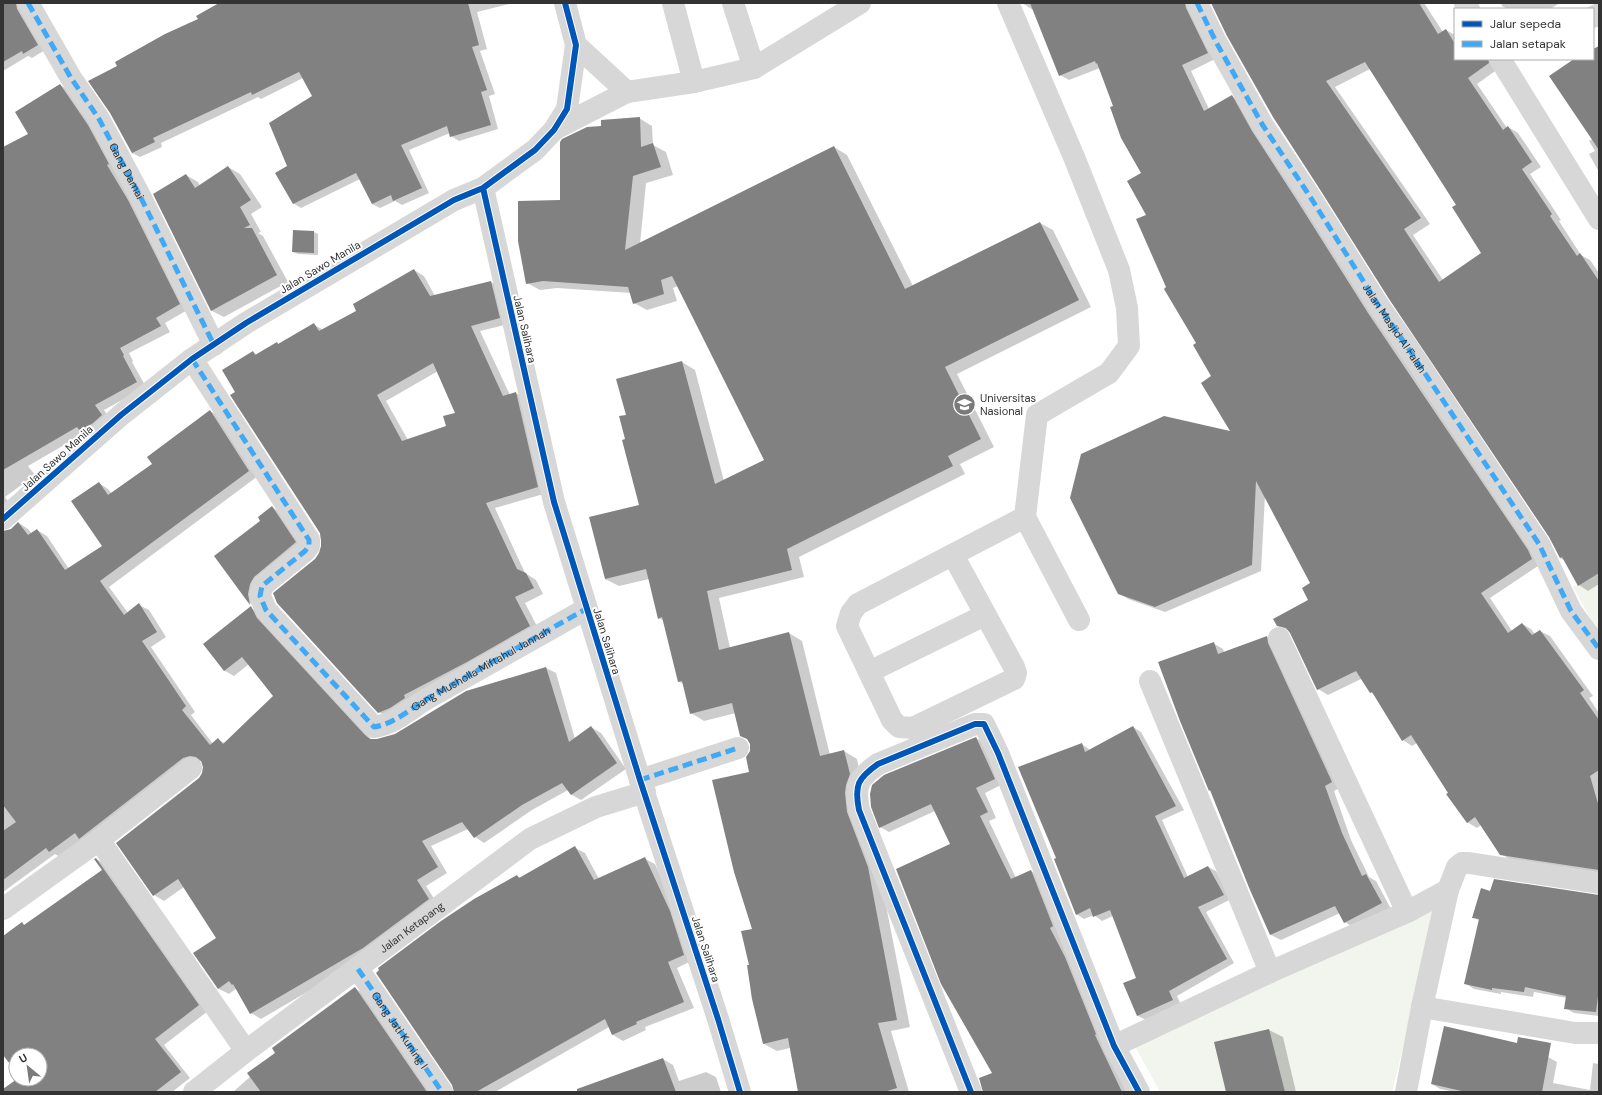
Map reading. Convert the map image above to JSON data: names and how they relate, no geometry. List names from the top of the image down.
{
  "streets": {
    "street": [
      "Gang Damai",
      "Jalan Sawo Manila",
      "Jalan Masjid Al Falah",
      "Jalan Salihara",
      "Gang Musholla Miftahul Jannah",
      "Jalan Ketapang",
      "Gang Jati Kuning I"
    ]
  },
  "crossings": [
    ["Gang Damai", "Jalan Sawo Manila"],
    ["Jalan Sawo Manila", "Jalan Salihara"],
    ["Jalan Sawo Manila", "Gang Musholla Miftahul Jannah"],
    ["Jalan Salihara", "Gang Musholla Miftahul Jannah"],
    ["Jalan Salihara", "Jalan Ketapang"],
    ["Jalan Ketapang", "Gang Jati Kuning I"]
  ],
  "places": {
    "school or university": ["Universitas Nasional"]
  },
  "legend": ["Jalur sepeda", "Jalan setapak"],
  "north": "top left"
}
